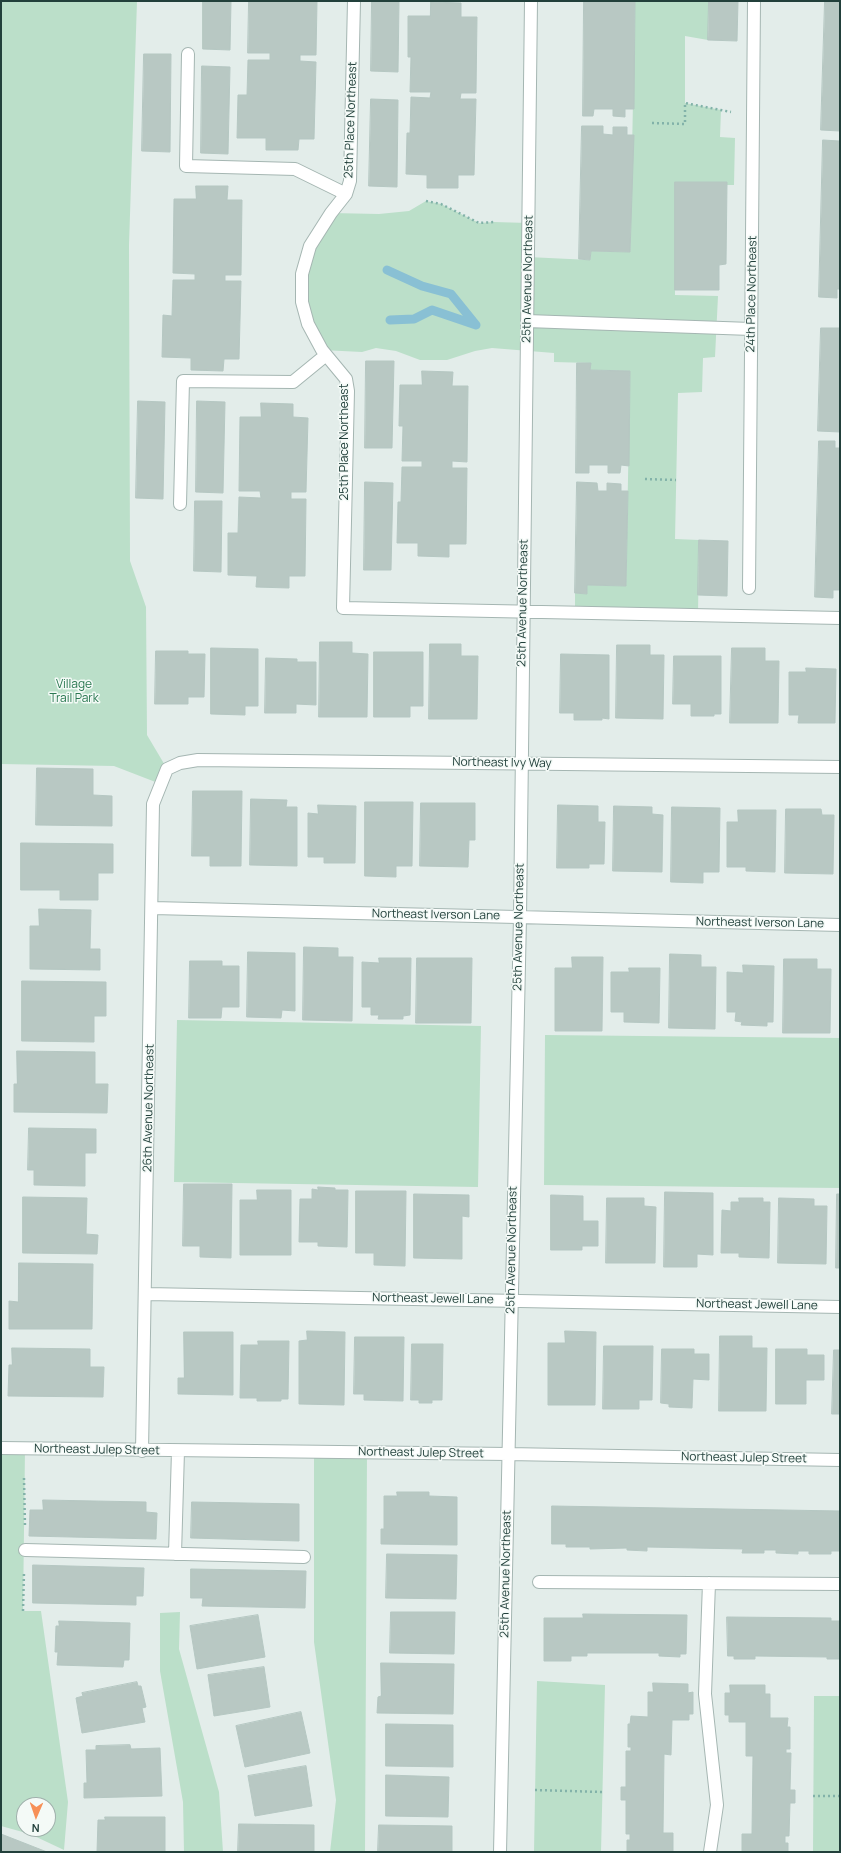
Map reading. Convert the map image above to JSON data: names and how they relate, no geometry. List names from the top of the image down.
{
  "streets": {
    "street": [
      "25th Place Northeast",
      "25th Avenue Northeast",
      "24th Place Northeast",
      "Northeast Ivy Way",
      "Northeast Iverson Lane",
      "26th Avenue Northeast",
      "Northeast Jewell Lane",
      "Northeast Julep Street"
    ]
  },
  "crossings": [
    ["25th Place Northeast", "25th Avenue Northeast"],
    ["25th Avenue Northeast", "Northeast Ivy Way"],
    ["25th Avenue Northeast", "Northeast Iverson Lane"],
    ["25th Avenue Northeast", "Northeast Jewell Lane"],
    ["25th Avenue Northeast", "Northeast Julep Street"],
    ["Northeast Ivy Way", "26th Avenue Northeast"],
    ["Northeast Iverson Lane", "26th Avenue Northeast"],
    ["26th Avenue Northeast", "Northeast Jewell Lane"],
    ["26th Avenue Northeast", "Northeast Julep Street"]
  ],
  "parks": ["Village Trail Park"],
  "north": "bottom"
}
